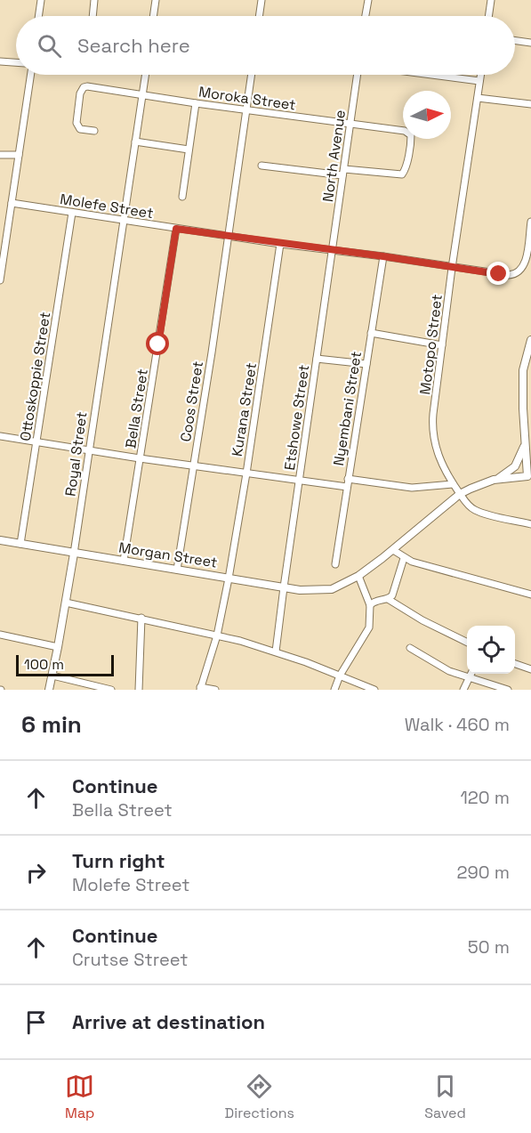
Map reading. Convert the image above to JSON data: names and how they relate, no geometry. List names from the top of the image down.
{
  "streets": {
    "street": [
      "Moroka Street",
      "North Avenue",
      "Molefe Street",
      "Motopo Street",
      "Ottoskoppie Street",
      "Coos Street",
      "Bella Street",
      "Nyembani Street",
      "Kurana Street",
      "Etshowe Street",
      "Royal Street",
      "Morgan Street"
    ]
  },
  "crossings": [
    ["Moroka Street", "North Avenue"],
    ["Moroka Street", "Coos Street"],
    ["Moroka Street", "Royal Street"],
    ["North Avenue", "Molefe Street"],
    ["North Avenue", "Etshowe Street"],
    ["Molefe Street", "Motopo Street"],
    ["Molefe Street", "Ottoskoppie Street"],
    ["Molefe Street", "Coos Street"],
    ["Molefe Street", "Bella Street"],
    ["Molefe Street", "Nyembani Street"],
    ["Molefe Street", "Kurana Street"],
    ["Molefe Street", "Etshowe Street"],
    ["Molefe Street", "Royal Street"],
    ["Ottoskoppie Street", "Morgan Street"],
    ["Coos Street", "Morgan Street"],
    ["Bella Street", "Morgan Street"],
    ["Kurana Street", "Morgan Street"],
    ["Etshowe Street", "Morgan Street"],
    ["Royal Street", "Morgan Street"]
  ],
  "scale_bar": "100 m",
  "north": "right",
  "page": {
    "search": "Search here",
    "scale": "100 m",
    "heading": ["6 min", "Walk · 460 m"],
    "list": [
      ["Continue", "Bella Street", "120 m"],
      ["Turn right", "Molefe Street", "290 m"],
      ["Continue", "Crutse Street", "50 m"],
      "Arrive at destination"
    ],
    "nav": ["Map", "Directions", "Saved"]
  }
}
